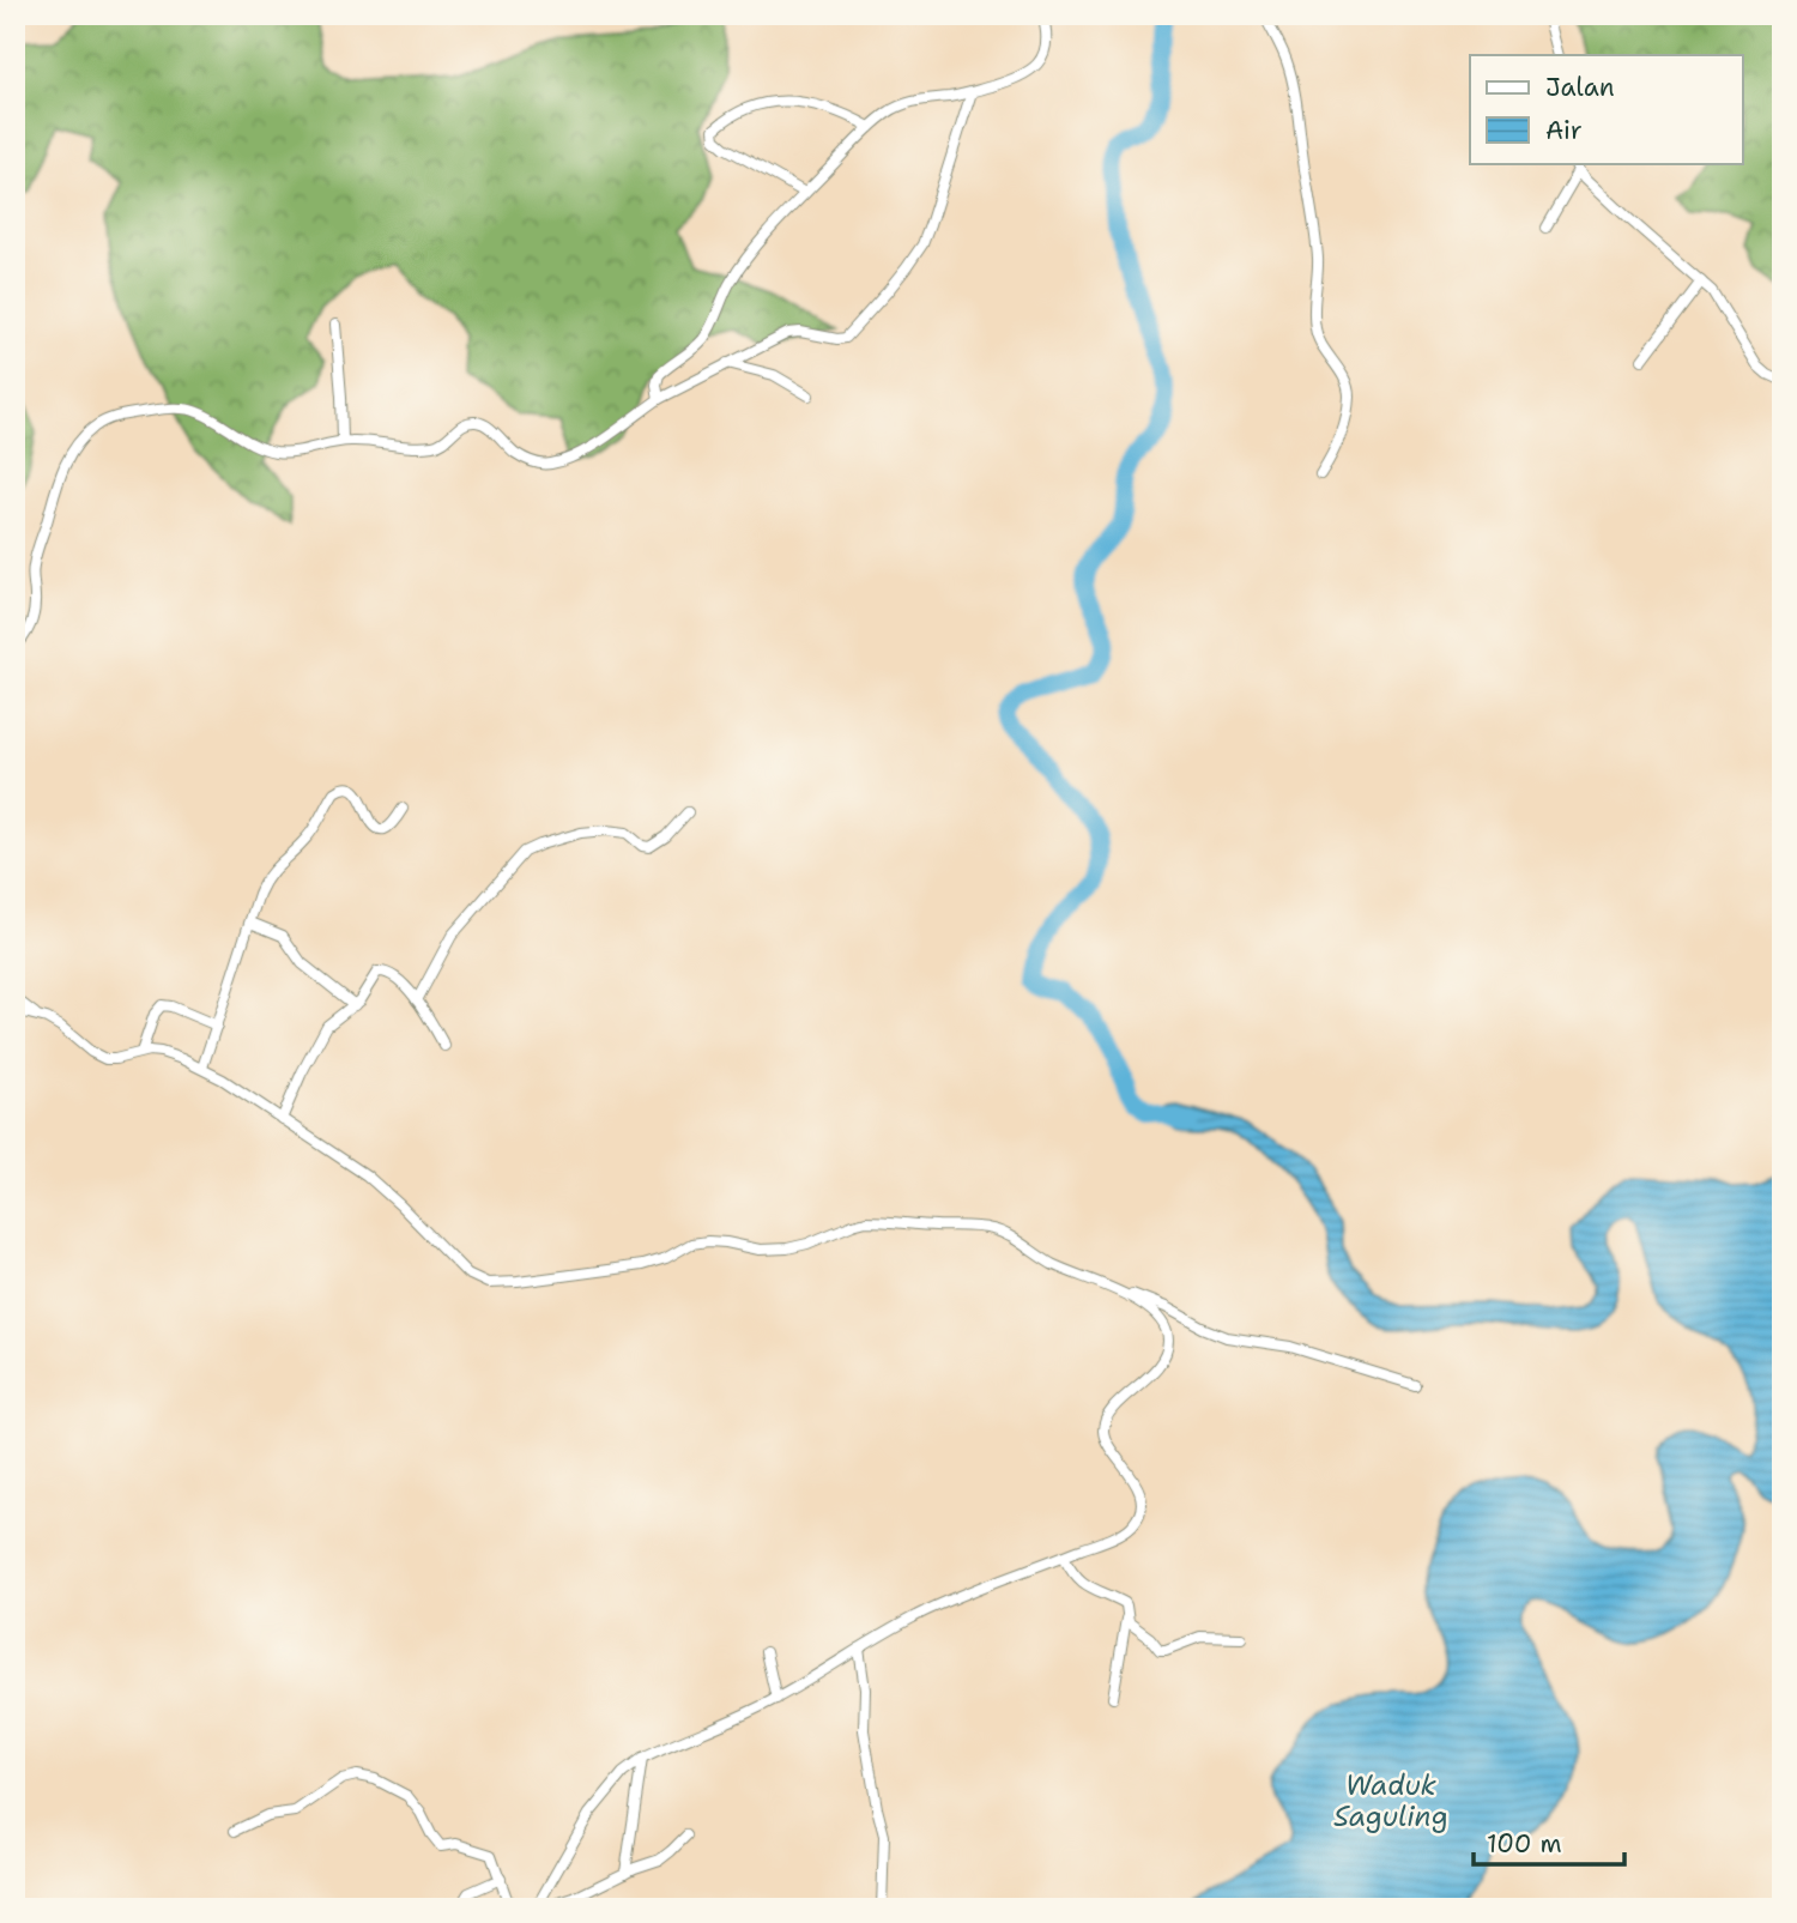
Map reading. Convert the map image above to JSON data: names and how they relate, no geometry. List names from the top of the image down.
{
  "water": ["Waduk Saguling"],
  "legend": ["Jalan", "Air"],
  "scale_bar": "100 m"
}
